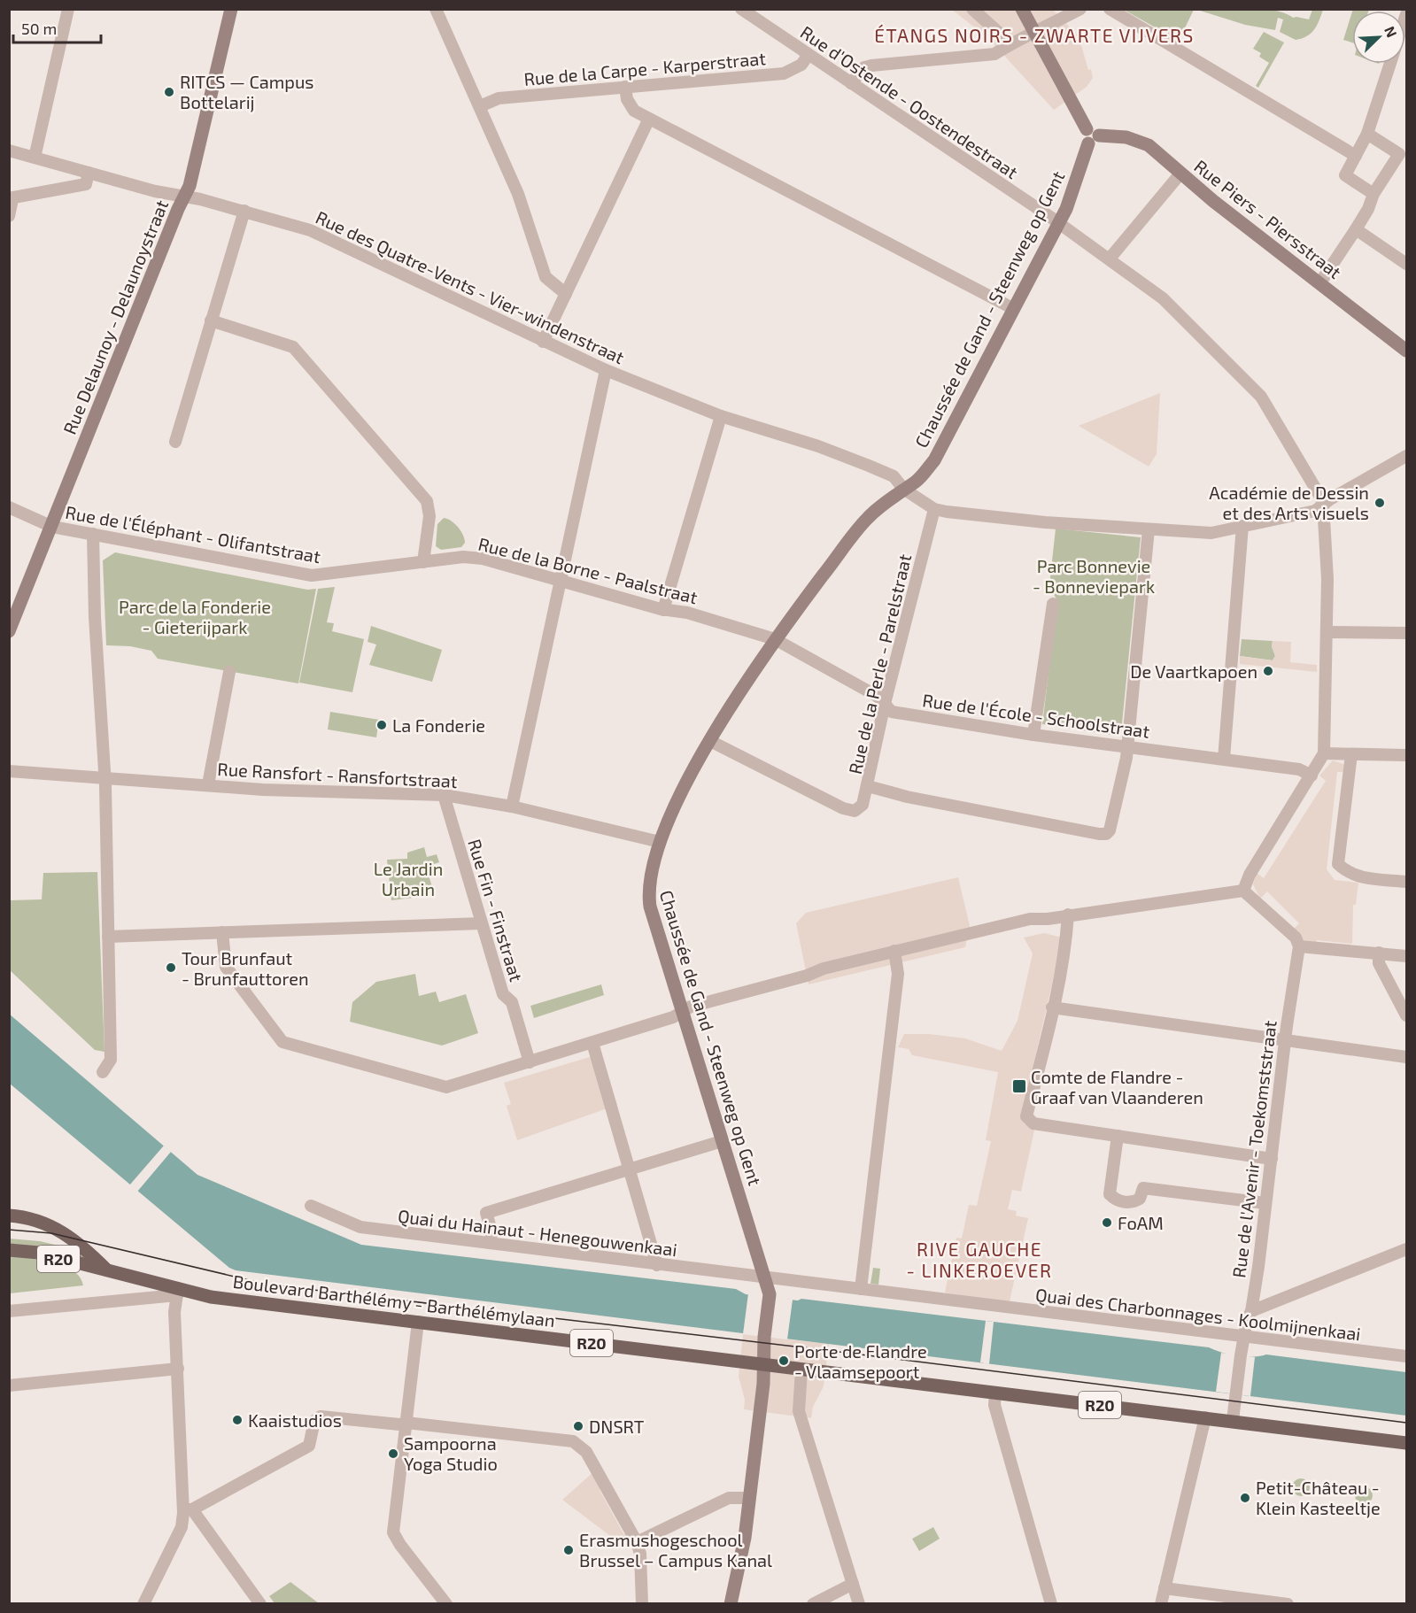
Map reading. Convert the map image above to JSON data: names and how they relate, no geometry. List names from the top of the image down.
{
  "streets": {
    "main road": ["R20", "Boulevard Barthélémy - Barthélémylaan"],
    "street": [
      "Rue de la Carpe - Karperstraat",
      "Rue d'Ostende - Oostendestraat",
      "Rue Piers - Piersstraat",
      "Rue des Quatre-Vents - Vier-windenstraat",
      "Chaussée de Gand - Steenweg op Gent",
      "Rue Delaunoy - Delaunoystraat",
      "Rue de l'Éléphant - Olifantstraat",
      "Rue de la Borne - Paalstraat",
      "Rue de la Perle - Parelstraat",
      "Rue de l'École - Schoolstraat",
      "Rue Ransfort - Ransfortstraat",
      "Rue Fin - Finstraat",
      "Rue de l'Avenir - Toekomststraat",
      "Quai du Hainaut - Henegouwenkaai",
      "Quai des Charbonnages - Koolmijnenkaai"
    ]
  },
  "crossings": [
    ["Rue de la Carpe - Karperstraat", "Rue d'Ostende - Oostendestraat"],
    ["Rue d'Ostende - Oostendestraat", "Chaussée de Gand - Steenweg op Gent"],
    ["Rue Piers - Piersstraat", "Chaussée de Gand - Steenweg op Gent"],
    ["Rue des Quatre-Vents - Vier-windenstraat", "Chaussée de Gand - Steenweg op Gent"],
    ["Rue des Quatre-Vents - Vier-windenstraat", "Rue Delaunoy - Delaunoystraat"],
    ["Rue des Quatre-Vents - Vier-windenstraat", "Rue de la Perle - Parelstraat"],
    ["Chaussée de Gand - Steenweg op Gent", "Rue de la Borne - Paalstraat"],
    ["Chaussée de Gand - Steenweg op Gent", "Rue de la Perle - Parelstraat"],
    ["Chaussée de Gand - Steenweg op Gent", "Rue de l'École - Schoolstraat"],
    ["Chaussée de Gand - Steenweg op Gent", "Rue Ransfort - Ransfortstraat"],
    ["Chaussée de Gand - Steenweg op Gent", "Quai du Hainaut - Henegouwenkaai"],
    ["Chaussée de Gand - Steenweg op Gent", "R20"],
    ["Chaussée de Gand - Steenweg op Gent", "Boulevard Barthélémy - Barthélémylaan"],
    ["Chaussée de Gand - Steenweg op Gent", "Quai des Charbonnages - Koolmijnenkaai"],
    ["Rue Delaunoy - Delaunoystraat", "Rue de l'Éléphant - Olifantstraat"],
    ["Rue de l'Éléphant - Olifantstraat", "Rue de la Borne - Paalstraat"],
    ["Rue de la Borne - Paalstraat", "Rue de l'École - Schoolstraat"],
    ["Rue de la Perle - Parelstraat", "Rue de l'École - Schoolstraat"],
    ["Rue Ransfort - Ransfortstraat", "Rue Fin - Finstraat"],
    ["Rue de l'Avenir - Toekomststraat", "R20"],
    ["Rue de l'Avenir - Toekomststraat", "Quai des Charbonnages - Koolmijnenkaai"],
    ["Quai du Hainaut - Henegouwenkaai", "Quai des Charbonnages - Koolmijnenkaai"],
    ["R20", "Boulevard Barthélémy - Barthélémylaan"]
  ],
  "districts": ["ÉTANGS NOIRS - ZWARTE VIJVERS", "RIVE GAUCHE - LINKEROEVER"],
  "parks": ["Parc Bonnevie - Bonneviepark", "Parc de la Fonderie - Gieterijpark", "Le Jardin Urbain"],
  "places": {
    "other": [
      "RITCS — Campus Bottelarij",
      "Académie de Dessin et des Arts visuels",
      "De Vaartkapoen",
      "La Fonderie",
      "Tour Brunfaut - Brunfauttoren",
      "FoAM",
      "Porte de Flandre - Vlaamsepoort",
      "Kaaistudios",
      "DNSRT",
      "Sampoorna Yoga Studio",
      "Petit-Château - Klein Kasteeltje",
      "Erasmushogeschool Brussel – Campus Kanal"
    ],
    "transit": ["Comte de Flandre - Graaf van Vlaanderen"]
  },
  "scale_bar": "50 m",
  "north": "top right"
}
